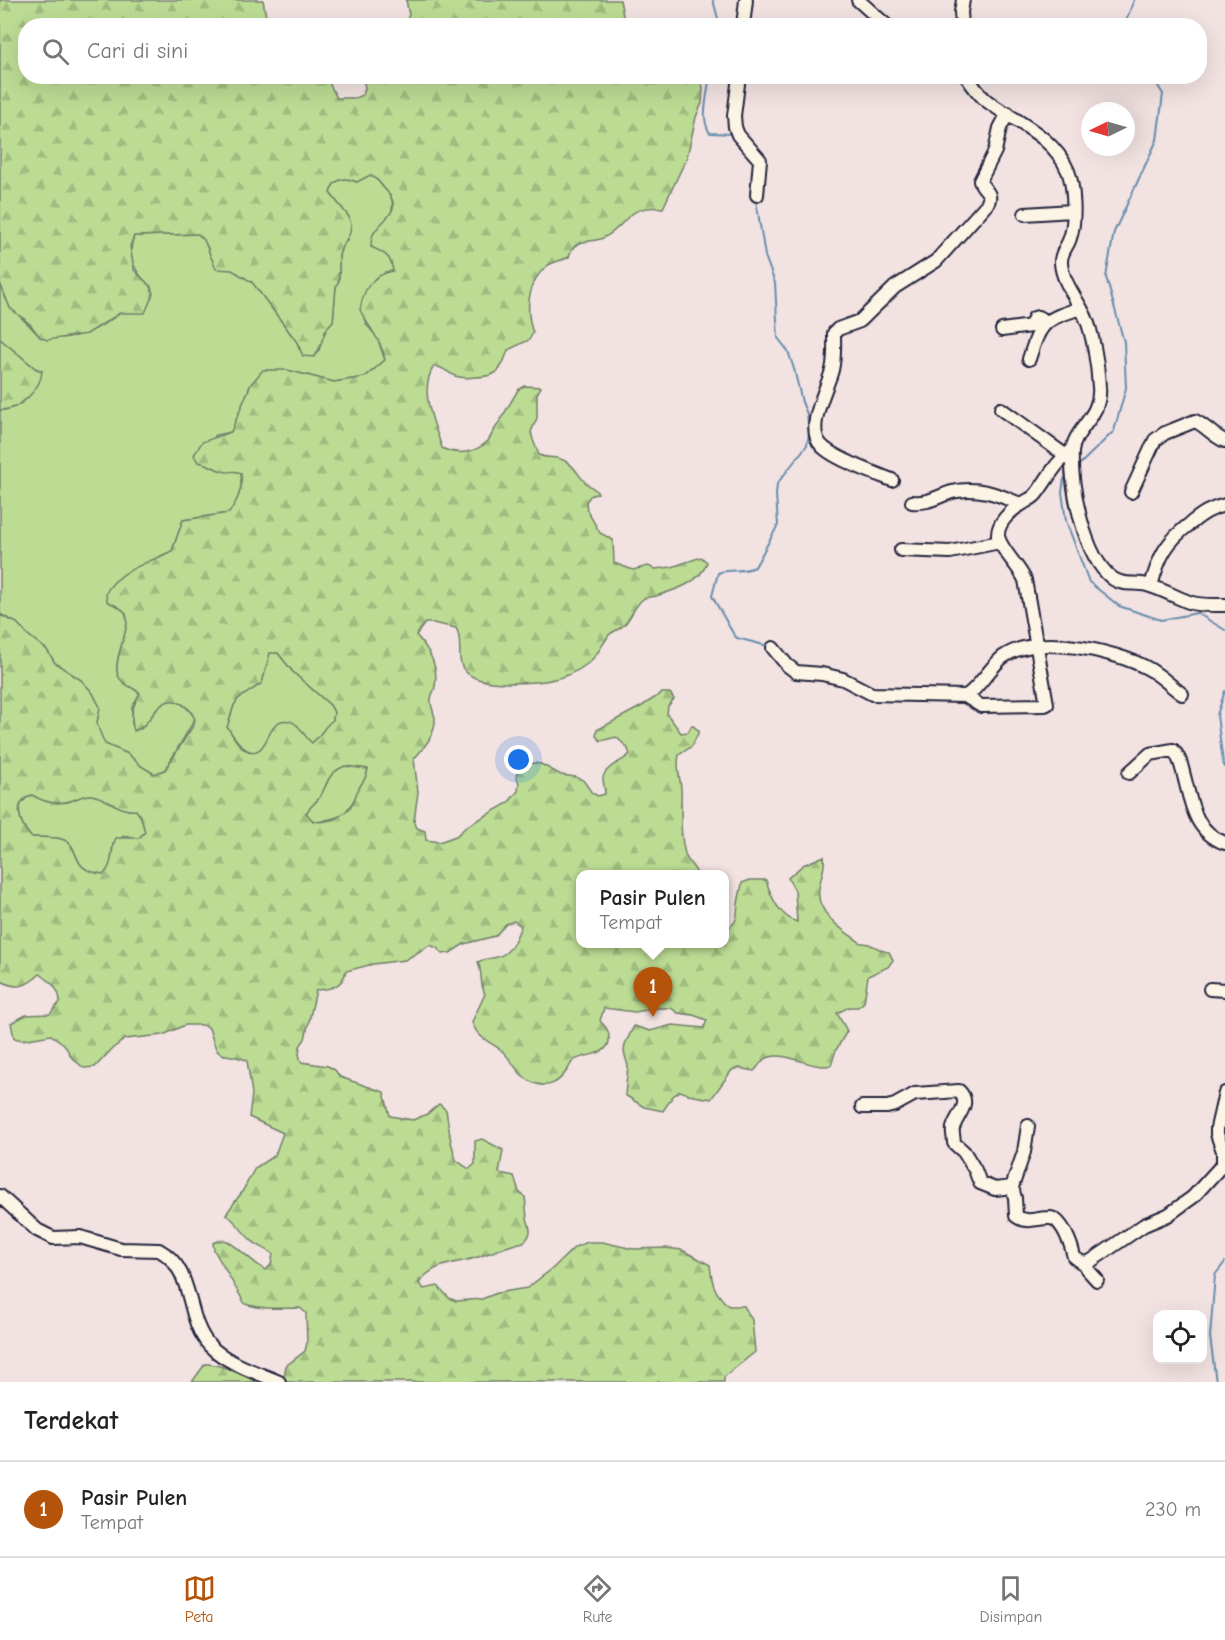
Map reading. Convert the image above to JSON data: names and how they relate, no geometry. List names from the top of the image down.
{
  "north": "left",
  "page": {
    "search": "Cari di sini",
    "popup": ["Pasir Pulen", "Tempat"],
    "pins": "1",
    "heading": "Terdekat",
    "list": [
      {
        "mark": "1",
        "name": "Pasir Pulen",
        "note": "Tempat",
        "value": "230 m"
      }
    ],
    "nav": ["Peta", "Rute", "Disimpan"]
  }
}
